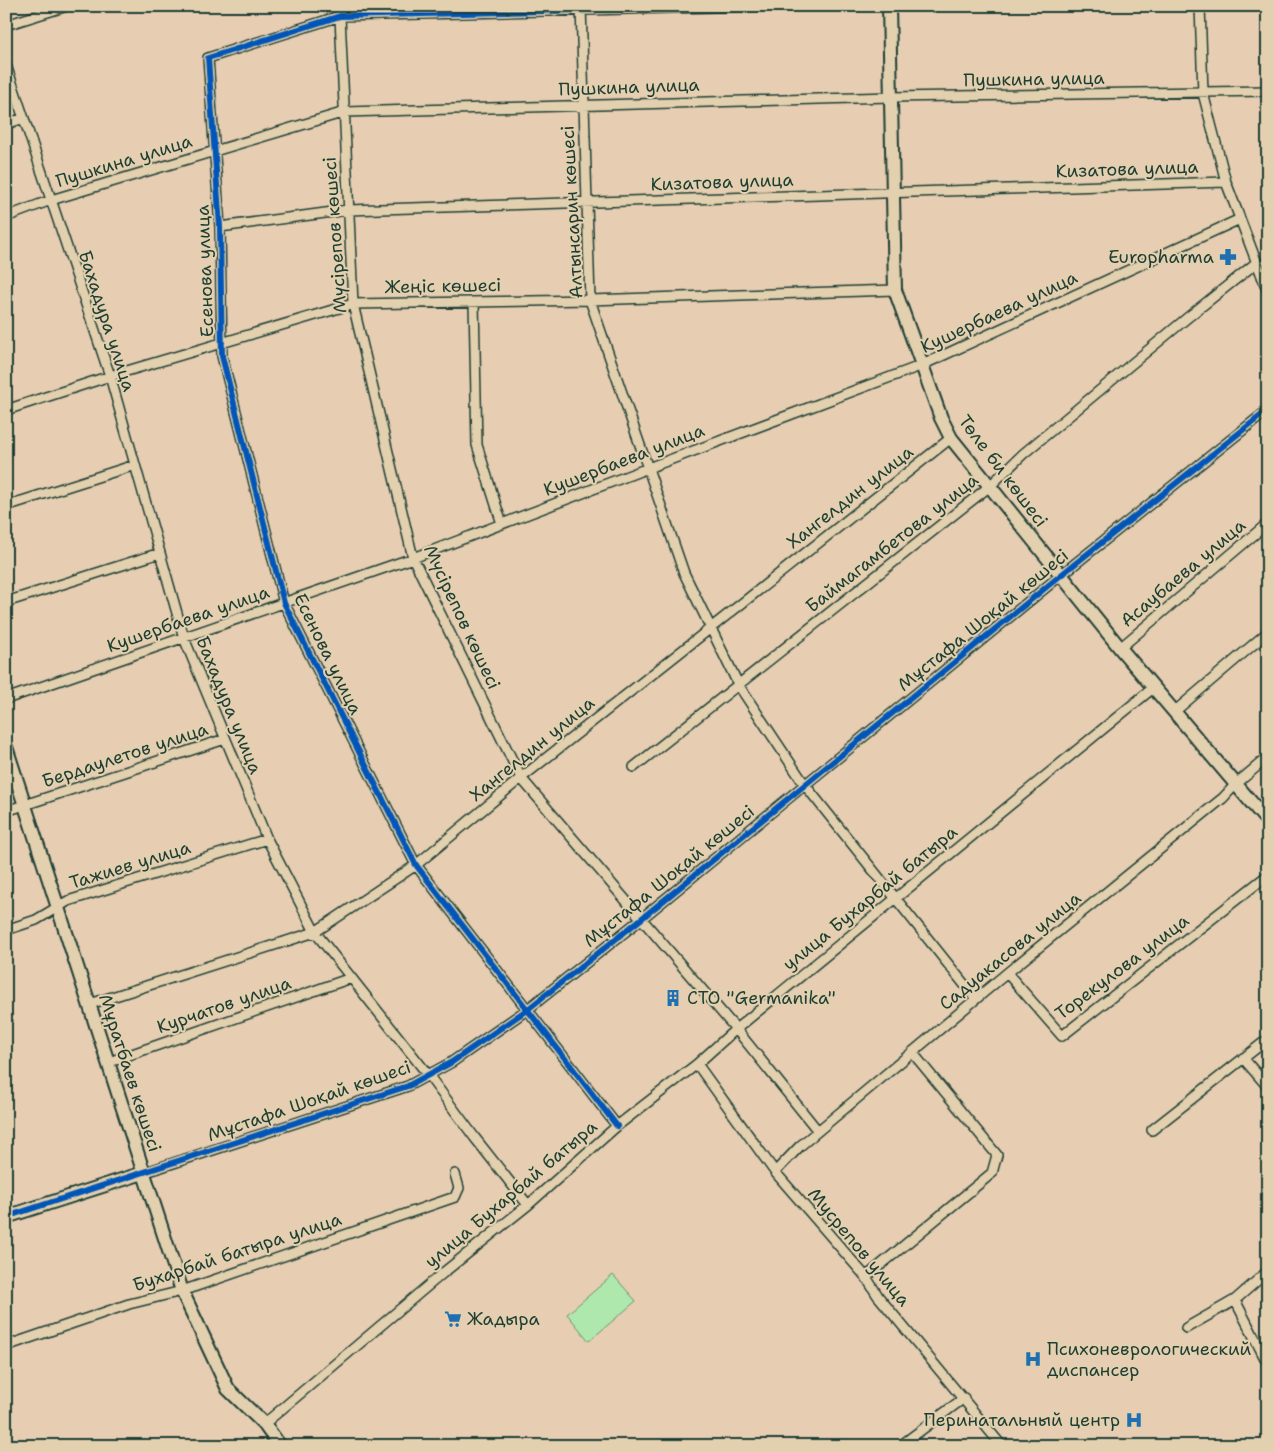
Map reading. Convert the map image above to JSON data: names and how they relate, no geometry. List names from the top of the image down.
{
  "streets": {
    "street": [
      "Пушкина улица",
      "Кизатова улица",
      "Алтынсарин көшесі",
      "Мүсірепов көшесі",
      "Есенова улица",
      "Жеңіс көшесі",
      "Кушербаева улица",
      "Бахадура улица",
      "Төле би көшесі",
      "Хангелдин улица",
      "Баймагамбетова улица",
      "Асаубаева улица",
      "Мұстафа Шоқай көшесі",
      "Бердаулетов улица",
      "Тажиев улица",
      "улица Бухарбай батыра",
      "Садуакасова улица",
      "Торекулова улица",
      "Курчатов улица",
      "Мұратбаев көшесі",
      "Мусрепов улица",
      "Бухарбай батыра улица"
    ]
  },
  "crossings": [
    ["Пушкина улица", "Алтынсарин көшесі"],
    ["Пушкина улица", "Мүсірепов көшесі"],
    ["Пушкина улица", "Есенова улица"],
    ["Пушкина улица", "Бахадура улица"],
    ["Пушкина улица", "Төле би көшесі"],
    ["Кизатова улица", "Алтынсарин көшесі"],
    ["Кизатова улица", "Мүсірепов көшесі"],
    ["Кизатова улица", "Есенова улица"],
    ["Кизатова улица", "Төле би көшесі"],
    ["Алтынсарин көшесі", "Жеңіс көшесі"],
    ["Алтынсарин көшесі", "Кушербаева улица"],
    ["Алтынсарин көшесі", "Хангелдин улица"],
    ["Алтынсарин көшесі", "Баймагамбетова улица"],
    ["Алтынсарин көшесі", "Мұстафа Шоқай көшесі"],
    ["Алтынсарин көшесі", "улица Бухарбай батыра"],
    ["Алтынсарин көшесі", "Садуакасова улица"],
    ["Мүсірепов көшесі", "Есенова улица"],
    ["Мүсірепов көшесі", "Жеңіс көшесі"],
    ["Мүсірепов көшесі", "Кушербаева улица"],
    ["Мүсірепов көшесі", "Хангелдин улица"],
    ["Мүсірепов көшесі", "Мұстафа Шоқай көшесі"],
    ["Мүсірепов көшесі", "улица Бухарбай батыра"],
    ["Мүсірепов көшесі", "Садуакасова улица"],
    ["Есенова улица", "Жеңіс көшесі"],
    ["Есенова улица", "Кушербаева улица"],
    ["Есенова улица", "Хангелдин улица"],
    ["Есенова улица", "Мұстафа Шоқай көшесі"],
    ["Есенова улица", "улица Бухарбай батыра"],
    ["Жеңіс көшесі", "Бахадура улица"],
    ["Жеңіс көшесі", "Төле би көшесі"],
    ["Кушербаева улица", "Бахадура улица"],
    ["Кушербаева улица", "Төле би көшесі"],
    ["Бахадура улица", "Хангелдин улица"],
    ["Бахадура улица", "Мұстафа Шоқай көшесі"],
    ["Бахадура улица", "Бердаулетов улица"],
    ["Бахадура улица", "Тажиев улица"],
    ["Бахадура улица", "улица Бухарбай батыра"],
    ["Бахадура улица", "Курчатов улица"],
    ["Төле би көшесі", "Хангелдин улица"],
    ["Төле би көшесі", "Баймагамбетова улица"],
    ["Төле би көшесі", "Асаубаева улица"],
    ["Төле би көшесі", "Мұстафа Шоқай көшесі"],
    ["Төле би көшесі", "улица Бухарбай батыра"],
    ["Төле би көшесі", "Садуакасова улица"],
    ["Хангелдин улица", "Мұратбаев көшесі"],
    ["Мұстафа Шоқай көшесі", "Мұратбаев көшесі"],
    ["Бердаулетов улица", "Мұратбаев көшесі"],
    ["Тажиев улица", "Мұратбаев көшесі"],
    ["улица Бухарбай батыра", "Мұратбаев көшесі"],
    ["улица Бухарбай батыра", "Мусрепов улица"],
    ["Садуакасова улица", "Торекулова улица"],
    ["Садуакасова улица", "Мусрепов улица"],
    ["Курчатов улица", "Мұратбаев көшесі"],
    ["Мұратбаев көшесі", "Бухарбай батыра улица"]
  ],
  "places": {
    "pharmacy": ["Europharma"],
    "building": ["СТО \"Germanika\""],
    "supermarket": ["Жадыра"],
    "hospital": ["Психоневрологический диспансер", "Перинатальный центр"]
  }
}
